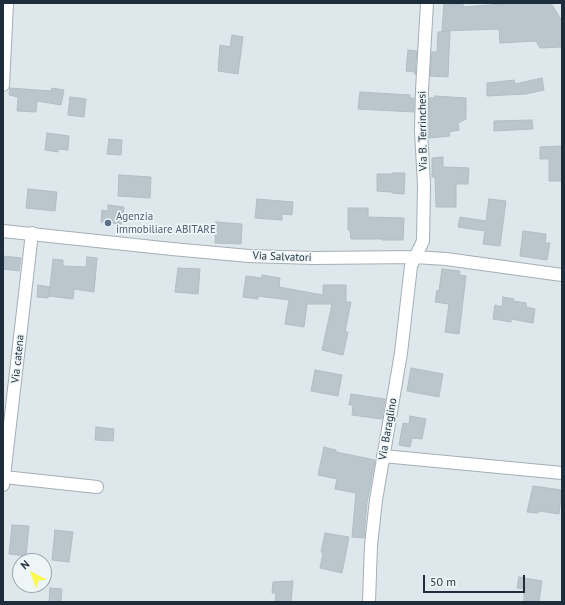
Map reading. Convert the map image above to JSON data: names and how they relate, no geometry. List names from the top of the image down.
{
  "streets": {
    "street": [
      "Via B. Terrinchesi",
      "Via Salvatori",
      "Via catena",
      "Via Baraglino"
    ]
  },
  "crossings": [
    ["Via B. Terrinchesi", "Via Salvatori"],
    ["Via B. Terrinchesi", "Via Baraglino"],
    ["Via Salvatori", "Via catena"],
    ["Via Salvatori", "Via Baraglino"]
  ],
  "places": ["Agenzia immobiliare ABITARE"],
  "scale_bar": "50 m",
  "north": "top left"
}
